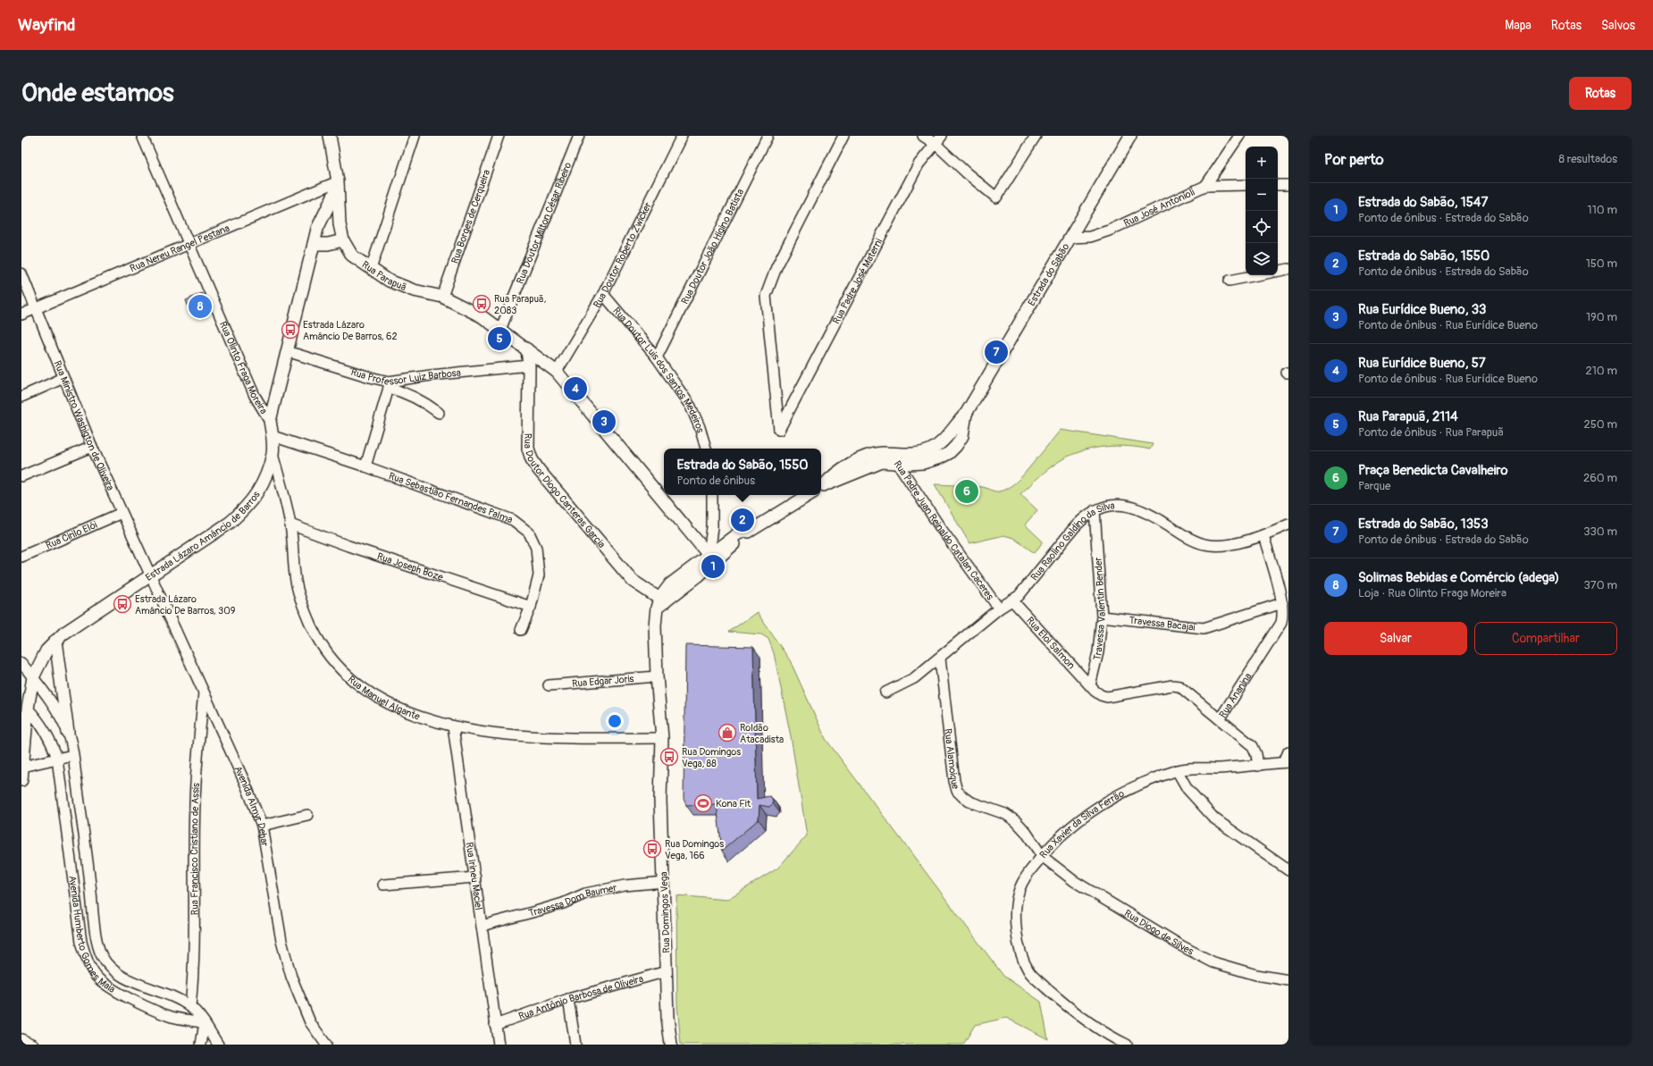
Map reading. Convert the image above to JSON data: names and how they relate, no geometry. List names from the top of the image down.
{
  "streets": {
    "street": [
      "Rua José Antonioli",
      "Rua Borges de Cerqueira",
      "Rua Doutor Milton César Ribeiro",
      "Rua Doutor João Higino Batista",
      "Rua Nereu Rangel Pestana",
      "Rua Doutor Roberto Zwicker",
      "Estrada do Sabão",
      "Rua Parapuã",
      "Rua Padre José Materni",
      "Rua Olinto Fraga Moreira",
      "Rua Professor Luiz Barbosa",
      "Rua Doutor Luis dos Santos Medeiros",
      "Rua Ministro Washigton de Oliveira",
      "Rua Doutor Diogo Canteras Garcia",
      "Rua Sebastião Fernandes Palma",
      "Rua Padre Juan Reinaldo Catalan Caceres",
      "Rua Cirilo Elói",
      "Estrada Lázaro Amâncio de Barros",
      "Rua Raolino Galdino da Silva",
      "Rua Joseph Boze",
      "Travessa Valentin Bender",
      "Travessa Bacajai",
      "Rua Eloi Salmon",
      "Rua Edgar Joris",
      "Rua Ananina",
      "Rua Manuel Algante",
      "Rua Alamoique",
      "Avenida Almyr Dehar",
      "Rua Xavier da Silva Ferrão",
      "Rua Francisco Cristiano de Assis",
      "Rua Irineu Maciel",
      "Travessa Dom Baumer",
      "Rua Domingos Vega",
      "Avenida Humberto Gomes Maia",
      "Rua Diogo de Silves",
      "Rua Antônio Barbosa de Oliveira"
    ]
  },
  "crossings": [
    ["Rua José Antonioli", "Estrada do Sabão"],
    ["Rua Borges de Cerqueira", "Rua Parapuã"],
    ["Rua Doutor Milton César Ribeiro", "Rua Parapuã"],
    ["Rua Doutor João Higino Batista", "Rua Doutor Luis dos Santos Medeiros"],
    ["Rua Nereu Rangel Pestana", "Rua Parapuã"],
    ["Rua Nereu Rangel Pestana", "Rua Olinto Fraga Moreira"],
    ["Rua Nereu Rangel Pestana", "Rua Ministro Washigton de Oliveira"],
    ["Rua Nereu Rangel Pestana", "Estrada Lázaro Amâncio de Barros"],
    ["Rua Doutor Roberto Zwicker", "Rua Parapuã"],
    ["Rua Doutor Roberto Zwicker", "Rua Doutor Luis dos Santos Medeiros"],
    ["Estrada do Sabão", "Rua Padre Juan Reinaldo Catalan Caceres"],
    ["Rua Parapuã", "Rua Doutor Diogo Canteras Garcia"],
    ["Rua Parapuã", "Estrada Lázaro Amâncio de Barros"],
    ["Rua Olinto Fraga Moreira", "Estrada Lázaro Amâncio de Barros"],
    ["Rua Professor Luiz Barbosa", "Rua Doutor Diogo Canteras Garcia"],
    ["Rua Professor Luiz Barbosa", "Estrada Lázaro Amâncio de Barros"],
    ["Rua Ministro Washigton de Oliveira", "Rua Cirilo Elói"],
    ["Rua Ministro Washigton de Oliveira", "Estrada Lázaro Amâncio de Barros"],
    ["Rua Ministro Washigton de Oliveira", "Avenida Almyr Dehar"],
    ["Rua Doutor Diogo Canteras Garcia", "Rua Domingos Vega"],
    ["Rua Sebastião Fernandes Palma", "Estrada Lázaro Amâncio de Barros"],
    ["Rua Sebastião Fernandes Palma", "Rua Joseph Boze"],
    ["Rua Padre Juan Reinaldo Catalan Caceres", "Rua Raolino Galdino da Silva"],
    ["Estrada Lázaro Amâncio de Barros", "Rua Manuel Algante"],
    ["Estrada Lázaro Amâncio de Barros", "Avenida Almyr Dehar"],
    ["Estrada Lázaro Amâncio de Barros", "Avenida Humberto Gomes Maia"],
    ["Rua Raolino Galdino da Silva", "Travessa Valentin Bender"],
    ["Rua Raolino Galdino da Silva", "Rua Eloi Salmon"],
    ["Rua Raolino Galdino da Silva", "Rua Ananina"],
    ["Rua Raolino Galdino da Silva", "Rua Alamoique"],
    ["Rua Joseph Boze", "Rua Manuel Algante"],
    ["Travessa Valentin Bender", "Travessa Bacajai"],
    ["Travessa Valentin Bender", "Rua Eloi Salmon"],
    ["Travessa Valentin Bender", "Rua Ananina"],
    ["Travessa Bacajai", "Rua Ananina"],
    ["Rua Eloi Salmon", "Rua Ananina"],
    ["Rua Edgar Joris", "Rua Domingos Vega"],
    ["Rua Manuel Algante", "Rua Irineu Maciel"],
    ["Rua Manuel Algante", "Rua Domingos Vega"],
    ["Rua Alamoique", "Rua Xavier da Silva Ferrão"],
    ["Rua Alamoique", "Rua Diogo de Silves"],
    ["Avenida Almyr Dehar", "Rua Francisco Cristiano de Assis"],
    ["Rua Xavier da Silva Ferrão", "Rua Diogo de Silves"],
    ["Rua Francisco Cristiano de Assis", "Avenida Humberto Gomes Maia"],
    ["Rua Irineu Maciel", "Travessa Dom Baumer"],
    ["Rua Irineu Maciel", "Rua Antônio Barbosa de Oliveira"],
    ["Travessa Dom Baumer", "Rua Domingos Vega"],
    ["Rua Domingos Vega", "Rua Antônio Barbosa de Oliveira"]
  ],
  "places": {
    "bus stop": [
      "Rua Parapuã, 2083",
      "Estrada Lázaro Amâncio De Barros, 62",
      "Estrada Lázaro Amâncio De Barros, 309",
      "Rua Domingos Vega, 88",
      "Rua Domingos Vega, 166"
    ],
    "shop": ["Roldão Atacadista"],
    "sports": ["Kona Fit"]
  },
  "page": {
    "header": "Wayfind",
    "nav": ["Mapa", "Rotas", "Salvos"],
    "buttons": [
      "Rotas",
      ["Salvar", "Compartilhar"]
    ],
    "title": "Onde estamos",
    "heading": ["Por perto", "8 resultados"],
    "map_buttons": ["+", "−"],
    "list": [
      {
        "mark": "1",
        "name": "Estrada do Sabão, 1547",
        "note": "Ponto de ônibus · Estrada do Sabão",
        "value": "110 m"
      },
      {
        "mark": "2",
        "name": "Estrada do Sabão, 1550",
        "note": "Ponto de ônibus · Estrada do Sabão",
        "value": "150 m"
      },
      {
        "mark": "3",
        "name": "Rua Eurídice Bueno, 33",
        "note": "Ponto de ônibus · Rua Eurídice Bueno",
        "value": "190 m"
      },
      {
        "mark": "4",
        "name": "Rua Eurídice Bueno, 57",
        "note": "Ponto de ônibus · Rua Eurídice Bueno",
        "value": "210 m"
      },
      {
        "mark": "5",
        "name": "Rua Parapuã, 2114",
        "note": "Ponto de ônibus · Rua Parapuã",
        "value": "250 m"
      },
      {
        "mark": "6",
        "name": "Praça Benedicta Cavalheiro",
        "note": "Parque",
        "value": "260 m"
      },
      {
        "mark": "7",
        "name": "Estrada do Sabão, 1353",
        "note": "Ponto de ônibus · Estrada do Sabão",
        "value": "330 m"
      },
      {
        "mark": "8",
        "name": "Solimas Bebidas e Comércio (adega)",
        "note": "Loja · Rua Olinto Fraga Moreira",
        "value": "370 m"
      }
    ],
    "pins": [
      "8",
      "5",
      "7",
      "4",
      "3",
      "6",
      "2",
      "1"
    ],
    "popup": ["Estrada do Sabão, 1550", "Ponto de ônibus"]
  }
}
